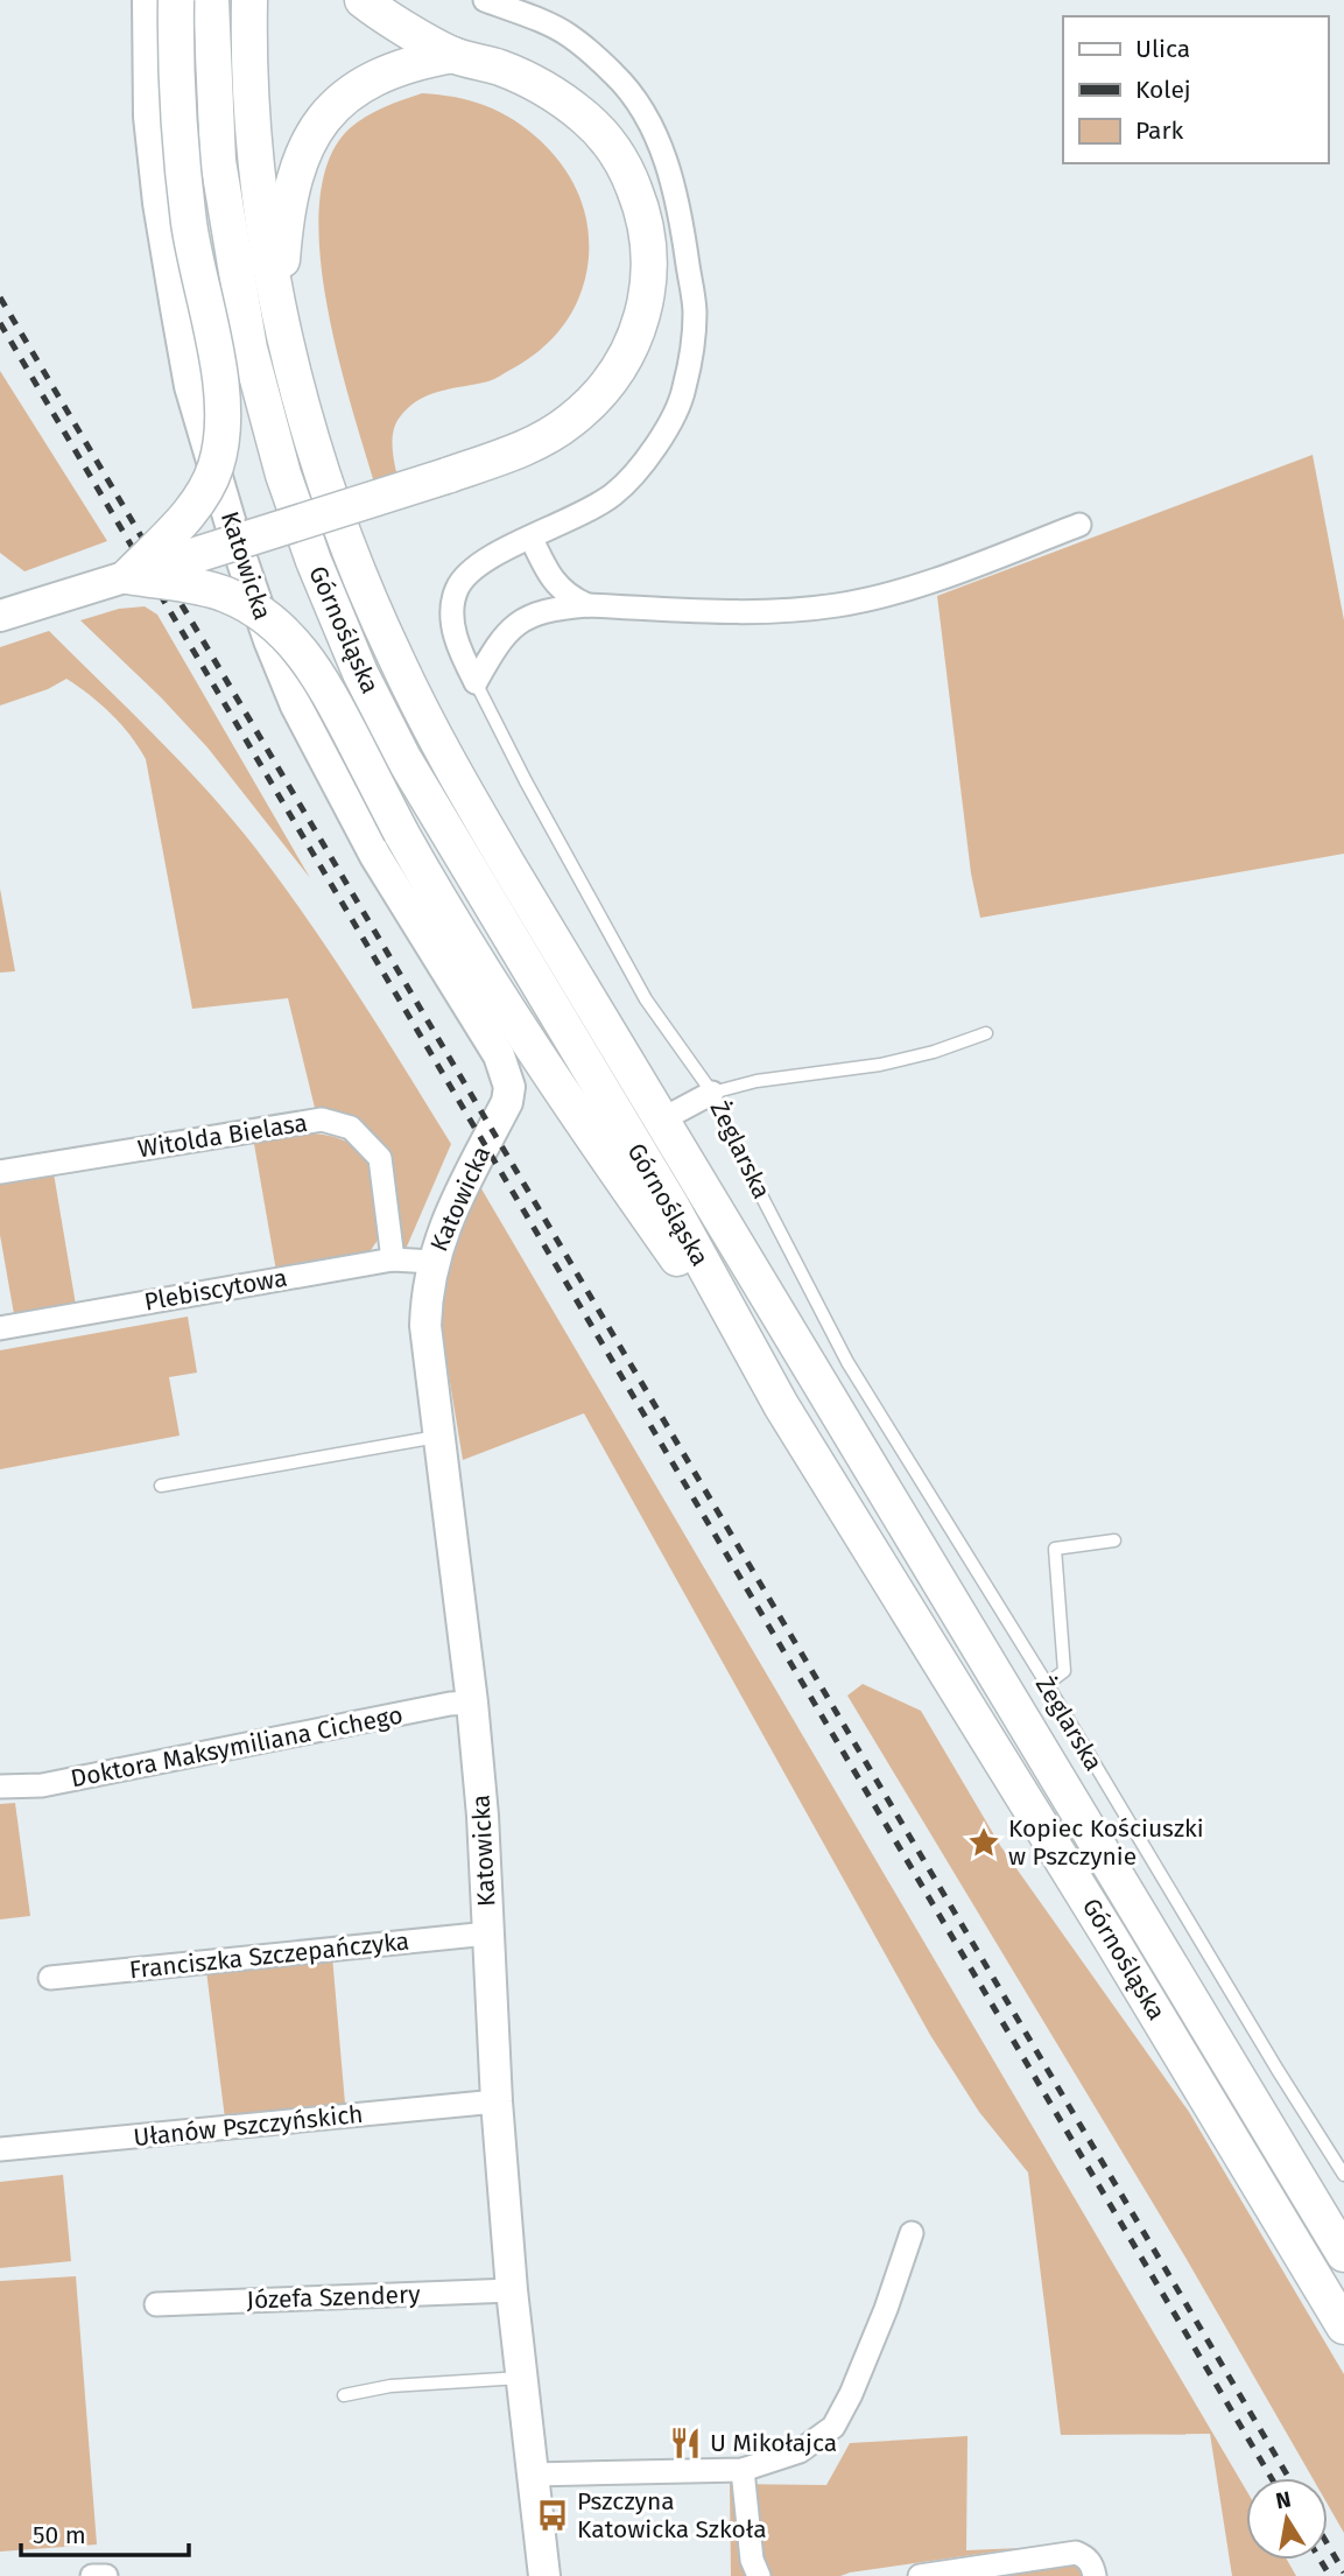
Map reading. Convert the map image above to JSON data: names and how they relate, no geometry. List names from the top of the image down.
{
  "streets": {
    "main road": ["Górnośląska"],
    "street": [
      "Katowicka",
      "Witolda Bielasa",
      "Plebiscytowa",
      "Doktora Maksymiliana Cichego",
      "Franciszka Szczepańczyka",
      "Ułanów Pszczyńskich",
      "Józefa Szendery"
    ],
    "lane": ["Żeglarska"]
  },
  "crossings": [
    ["Katowicka", "Plebiscytowa"],
    ["Katowicka", "Doktora Maksymiliana Cichego"],
    ["Katowicka", "Franciszka Szczepańczyka"],
    ["Katowicka", "Ułanów Pszczyńskich"],
    ["Katowicka", "Józefa Szendery"],
    ["Witolda Bielasa", "Plebiscytowa"]
  ],
  "places": {
    "place": ["Kopiec Kościuszki w Pszczynie"],
    "restaurant": ["U Mikołajca"],
    "bus stop": ["Pszczyna Katowicka Szkoła"]
  },
  "legend": ["Ulica", "Kolej", "Park"],
  "scale_bar": "50 m",
  "north": "top"
}
